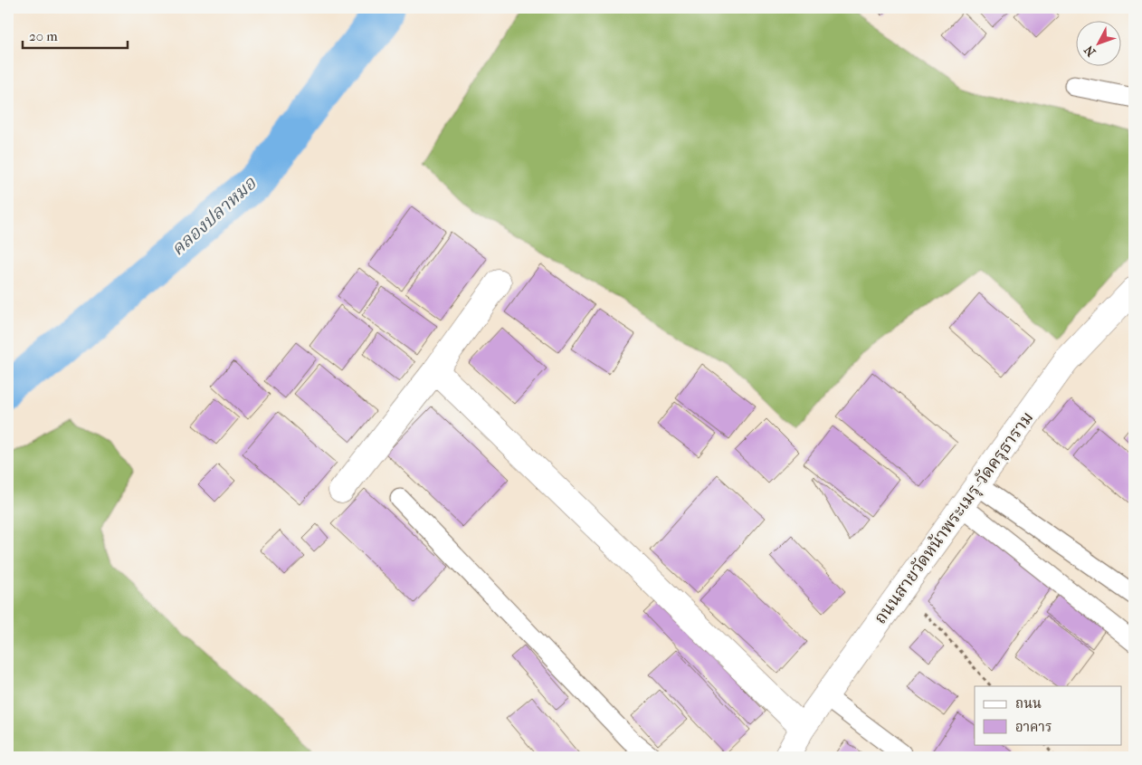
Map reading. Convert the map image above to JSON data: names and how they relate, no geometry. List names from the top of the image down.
{
  "streets": {
    "street": ["ถนนสายวัดหน้าพระเมรุ-วัดครุธาราม"]
  },
  "water": ["คลองปลาหมอ"],
  "legend": ["ถนน", "อาคาร"],
  "scale_bar": "20 m",
  "north": "bottom left"
}
